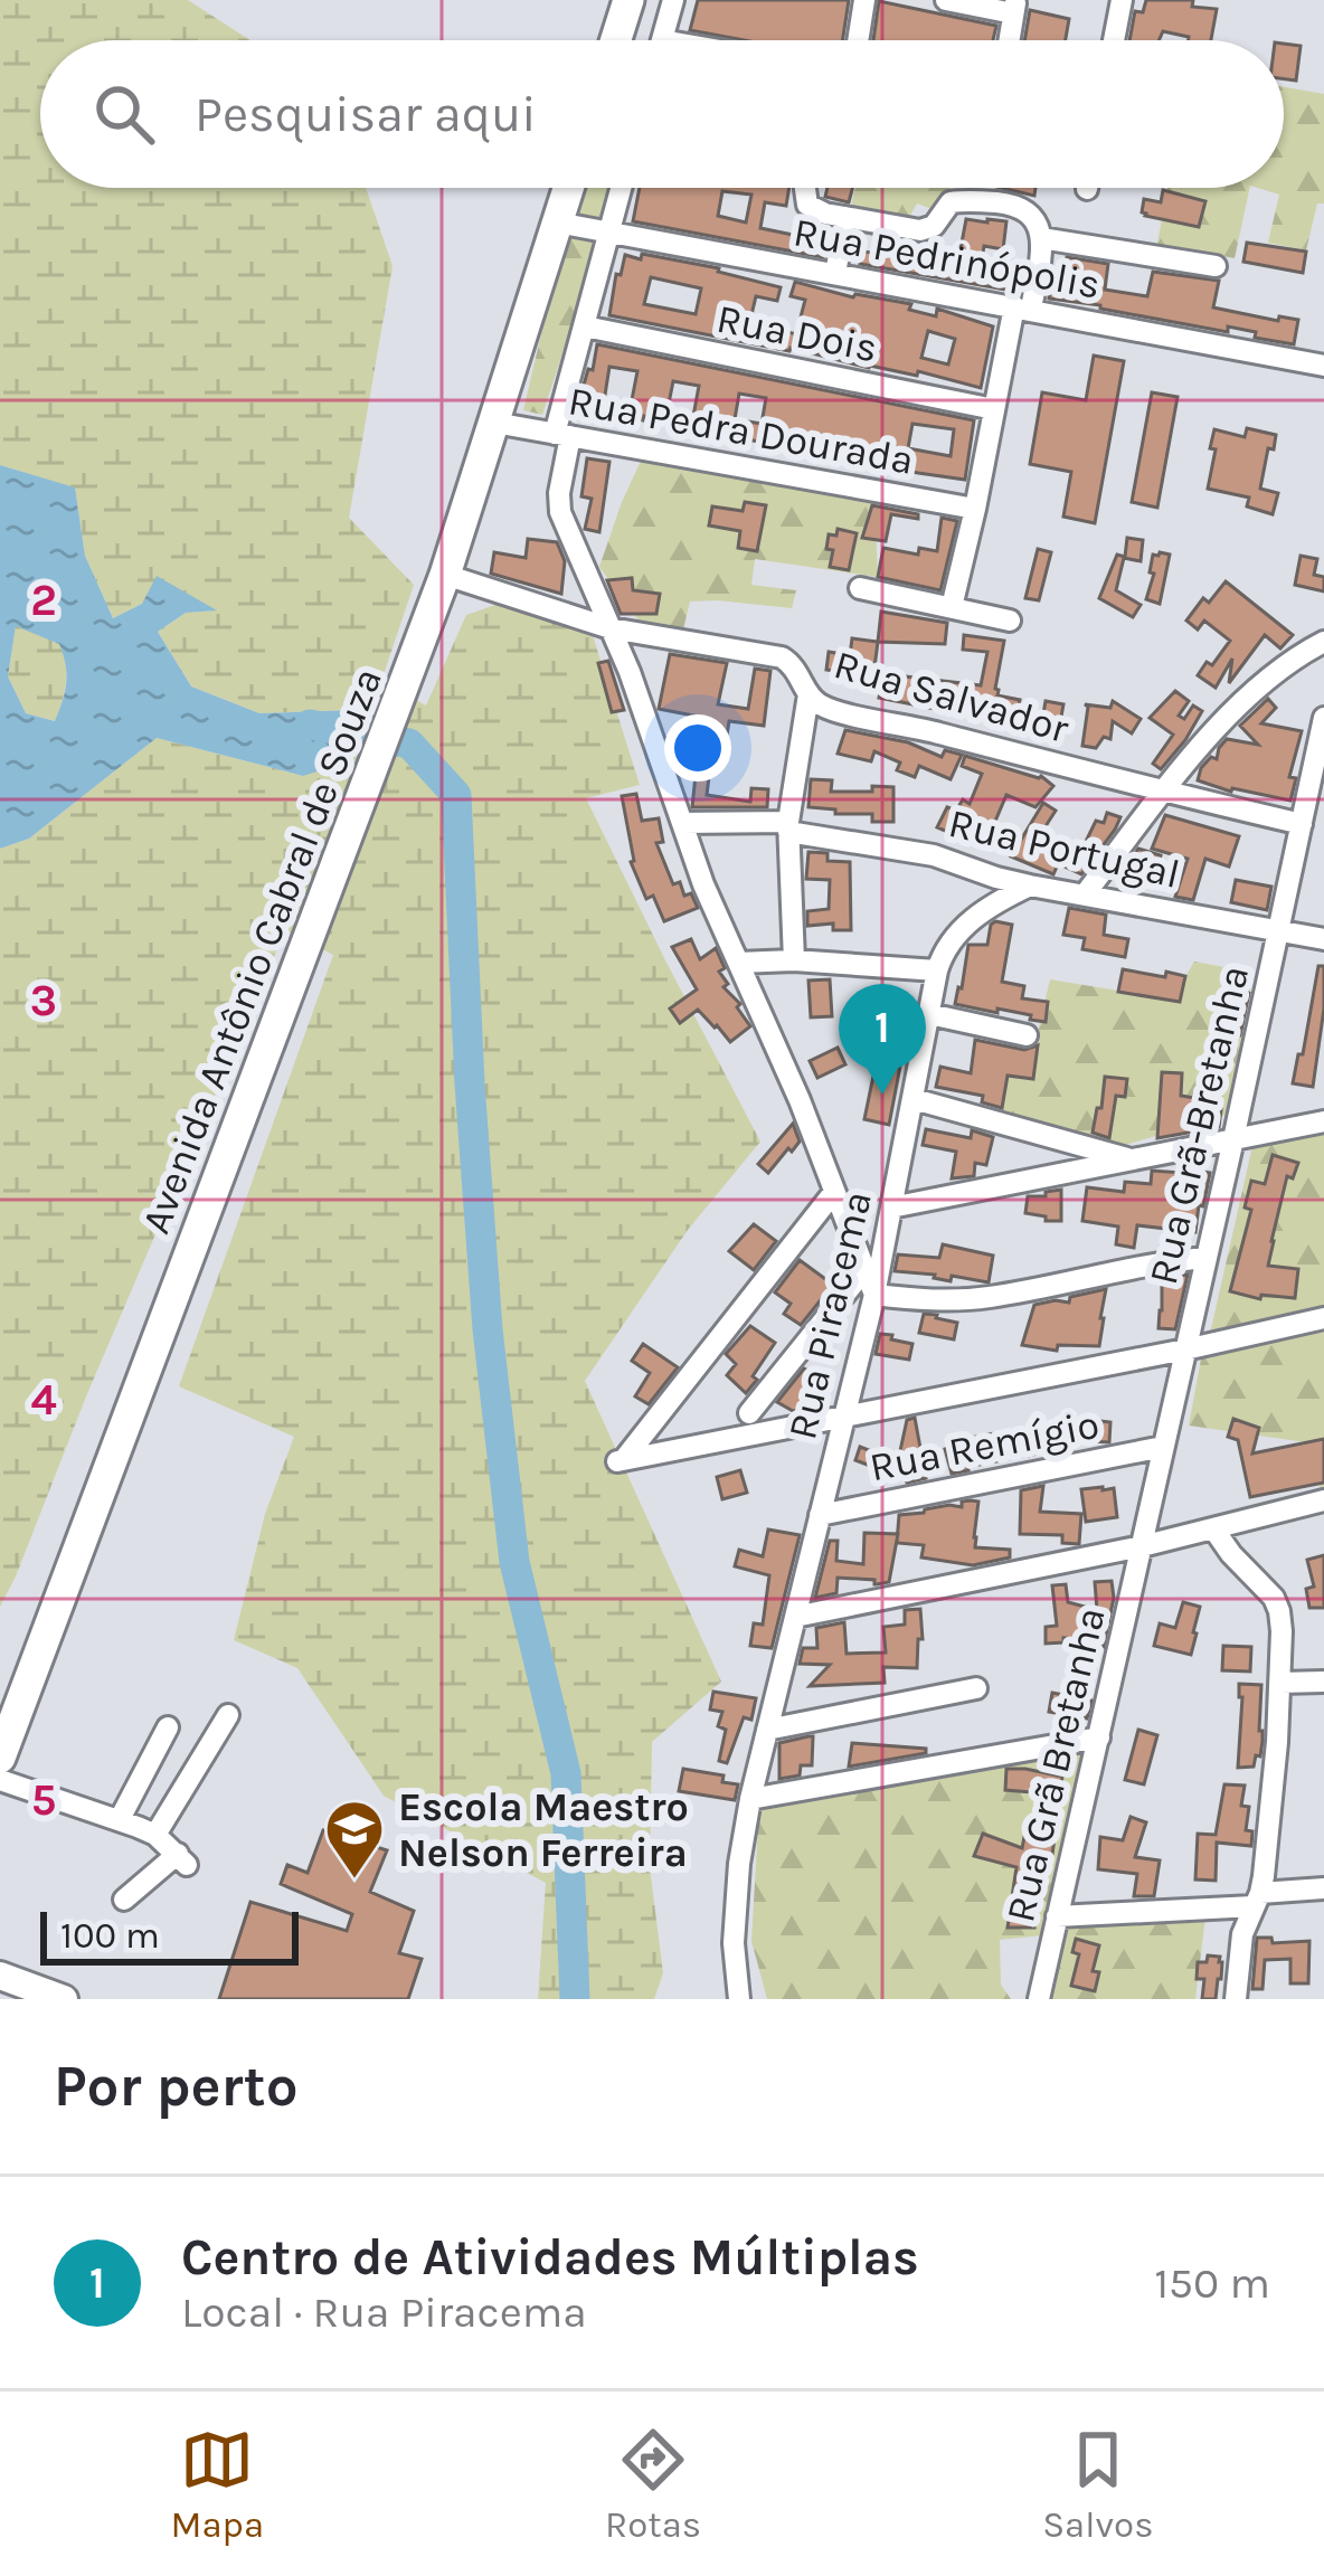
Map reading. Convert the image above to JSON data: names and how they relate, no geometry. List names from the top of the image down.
{
  "streets": {
    "main road": ["Avenida Antônio Cabral de Souza"],
    "street": [
      "Rua Pedrinópolis",
      "Rua Dois",
      "Rua Pedra Dourada",
      "Rua Salvador",
      "Rua Portugal",
      "Rua Grã-Bretanha",
      "Rua Piracema",
      "Rua Remígio",
      "Rua Grã Bretanha"
    ]
  },
  "crossings": [
    ["Rua Pedrinópolis", "Avenida Antônio Cabral de Souza"],
    ["Rua Pedra Dourada", "Avenida Antônio Cabral de Souza"],
    ["Rua Salvador", "Avenida Antônio Cabral de Souza"],
    ["Rua Salvador", "Rua Grã-Bretanha"],
    ["Rua Portugal", "Rua Grã-Bretanha"],
    ["Rua Portugal", "Rua Piracema"],
    ["Rua Grã-Bretanha", "Rua Remígio"],
    ["Rua Grã-Bretanha", "Rua Grã Bretanha"],
    ["Rua Piracema", "Rua Remígio"]
  ],
  "places": {
    "school or university": ["Escola Maestro Nelson Ferreira"]
  },
  "scale_bar": "100 m",
  "page": {
    "search": "Pesquisar aqui",
    "pins": "1",
    "scale": "100 m",
    "heading": "Por perto",
    "list": [
      {
        "mark": "1",
        "name": "Centro de Atividades Múltiplas",
        "note": "Local · Rua Piracema",
        "value": "150 m"
      }
    ],
    "nav": ["Mapa", "Rotas", "Salvos"]
  },
  "grid": {
    "rows": [
      "2",
      "3",
      "4",
      "5"
    ]
  }
}
